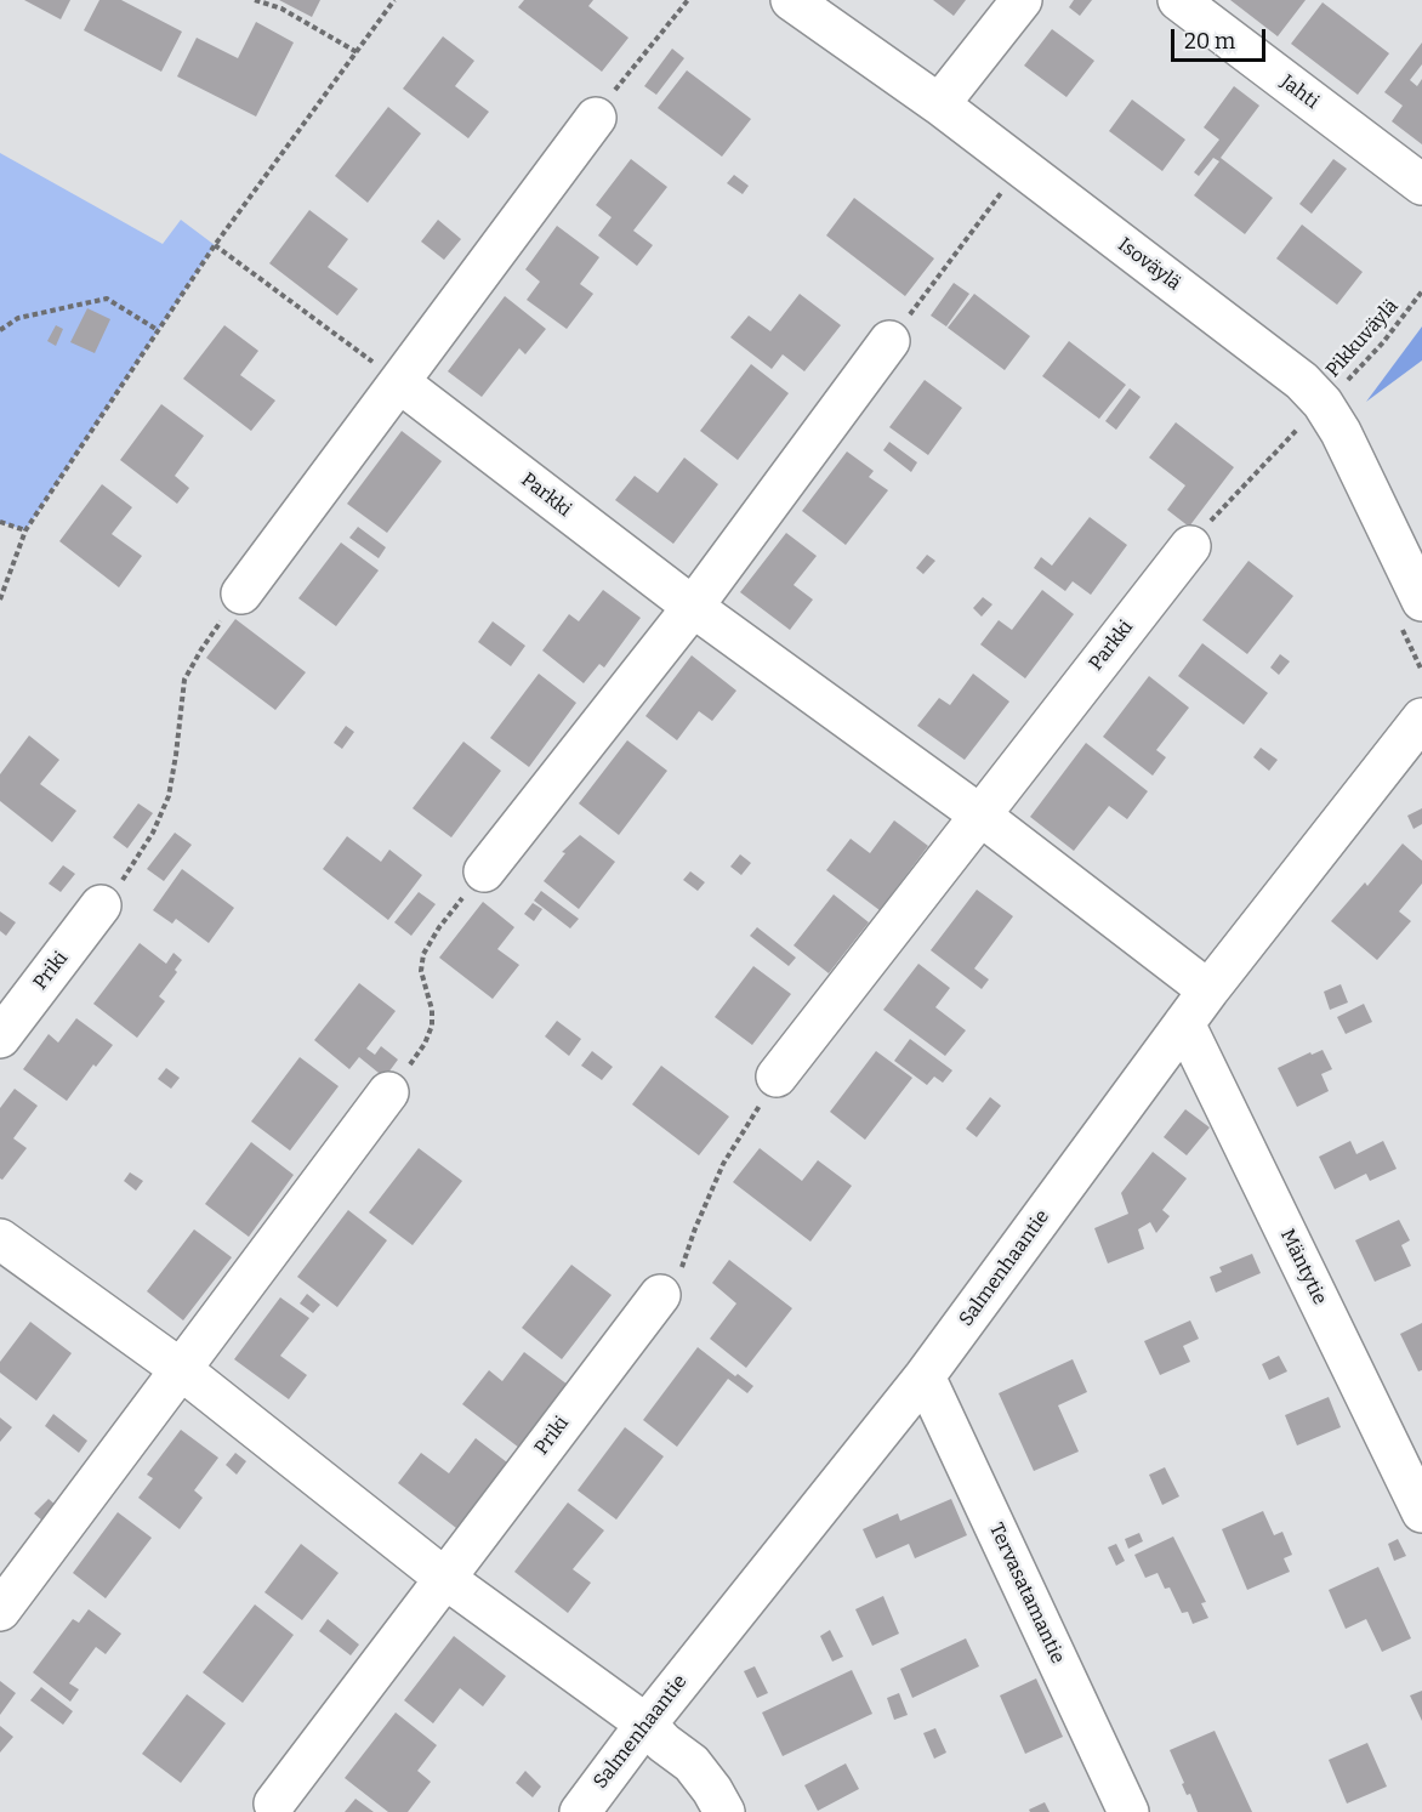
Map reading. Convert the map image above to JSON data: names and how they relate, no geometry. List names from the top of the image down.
{
  "streets": {
    "street": [
      "Jahti",
      "Isoväylä",
      "Parkki",
      "Priki",
      "Mäntytie",
      "Salmenhaantie",
      "Tervasatamantie"
    ],
    "path": ["Pikkuväylä"]
  },
  "crossings": [
    ["Isoväylä", "Pikkuväylä"],
    ["Pikkuväylä", "Parkki"],
    ["Parkki", "Salmenhaantie"],
    ["Mäntytie", "Salmenhaantie"],
    ["Salmenhaantie", "Tervasatamantie"]
  ],
  "scale_bar": "20 m"
}
